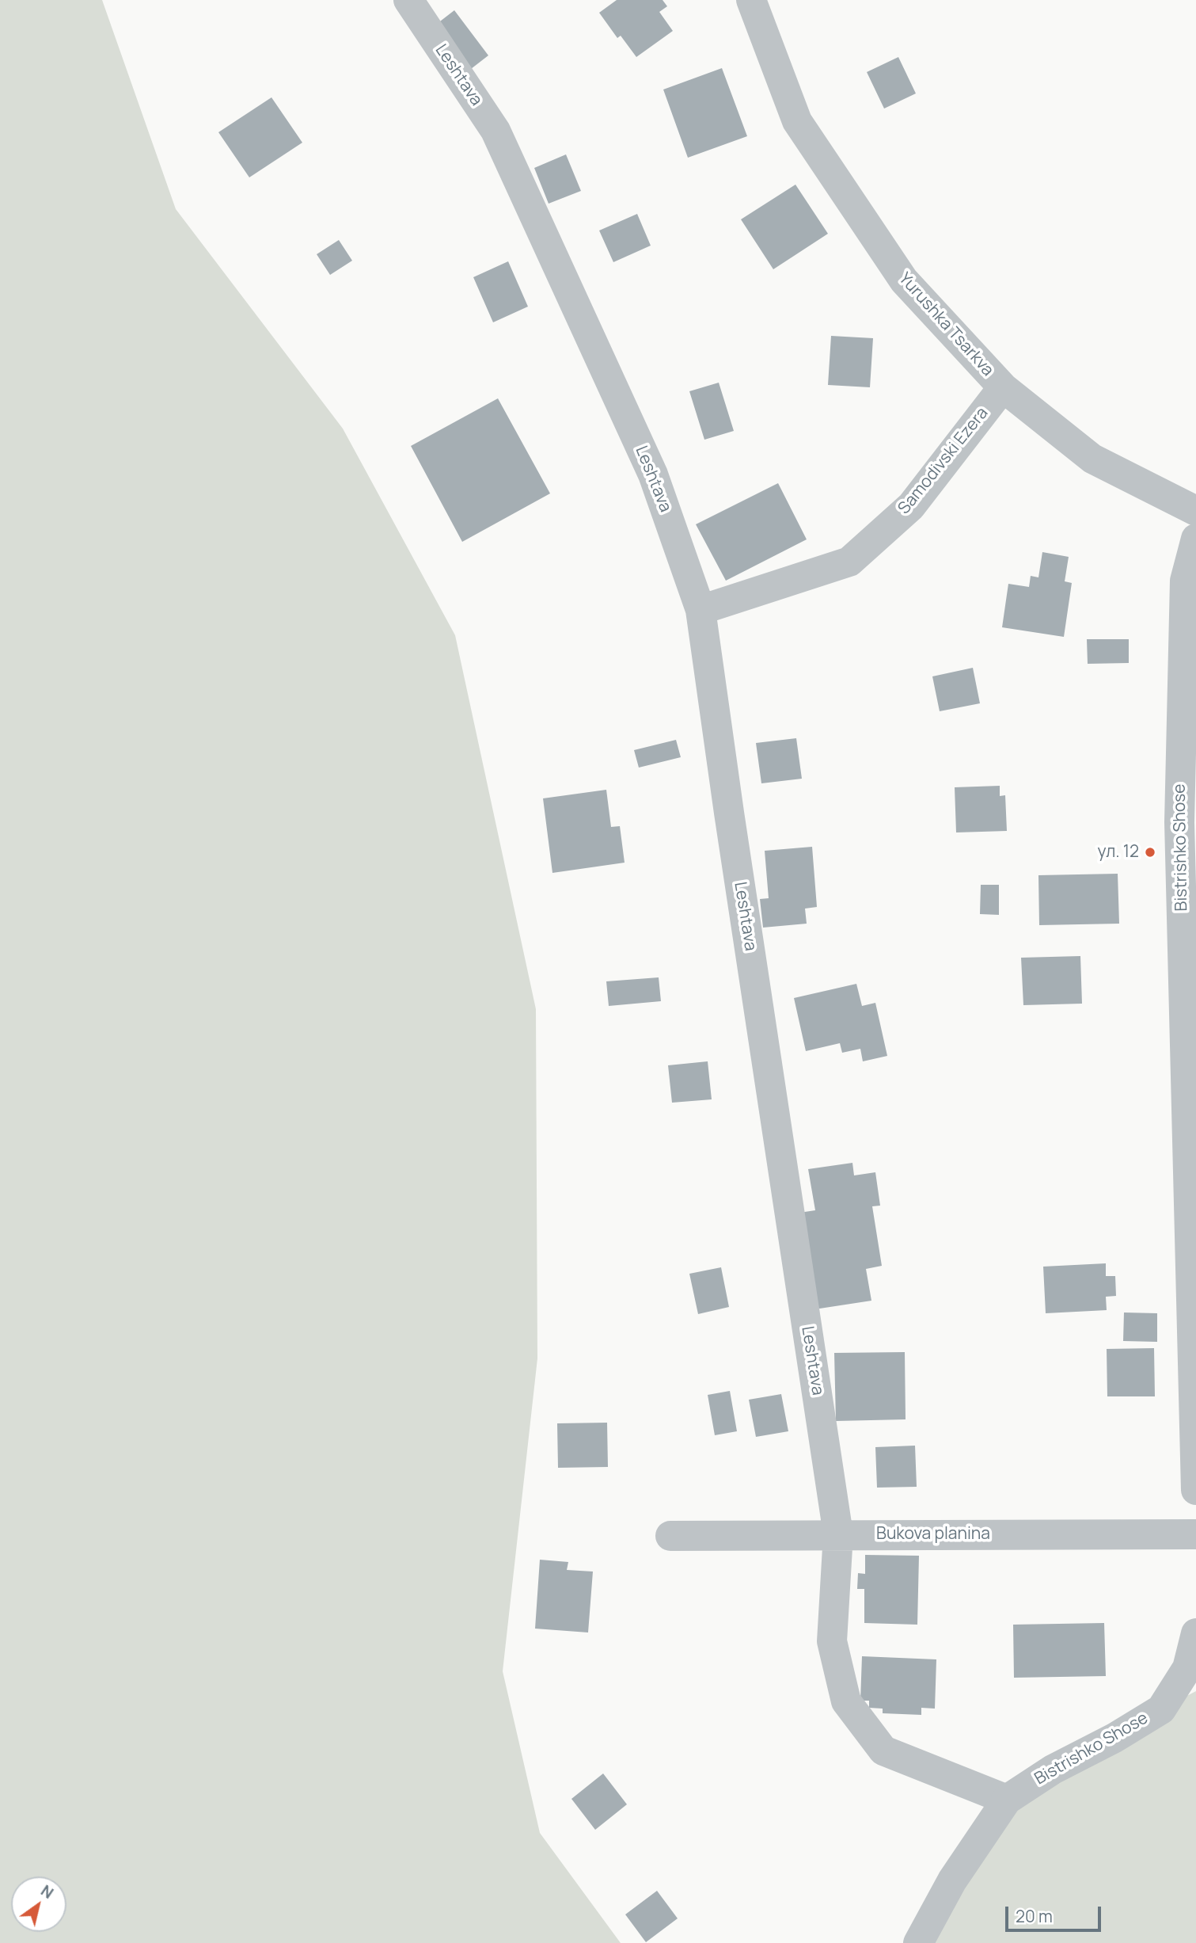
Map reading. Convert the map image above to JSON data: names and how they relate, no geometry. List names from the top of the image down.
{
  "streets": {
    "street": [
      "Leshtava",
      "Yurushka Tsarkva",
      "Samodivski Ezera",
      "Bistrishko Shose",
      "Bukova planina"
    ]
  },
  "crossings": [
    ["Leshtava", "Samodivski Ezera"],
    ["Leshtava", "Bistrishko Shose"],
    ["Leshtava", "Bukova planina"],
    ["Yurushka Tsarkva", "Samodivski Ezera"]
  ],
  "places": ["ул. 12"],
  "scale_bar": "20 m",
  "north": "top right"
}
